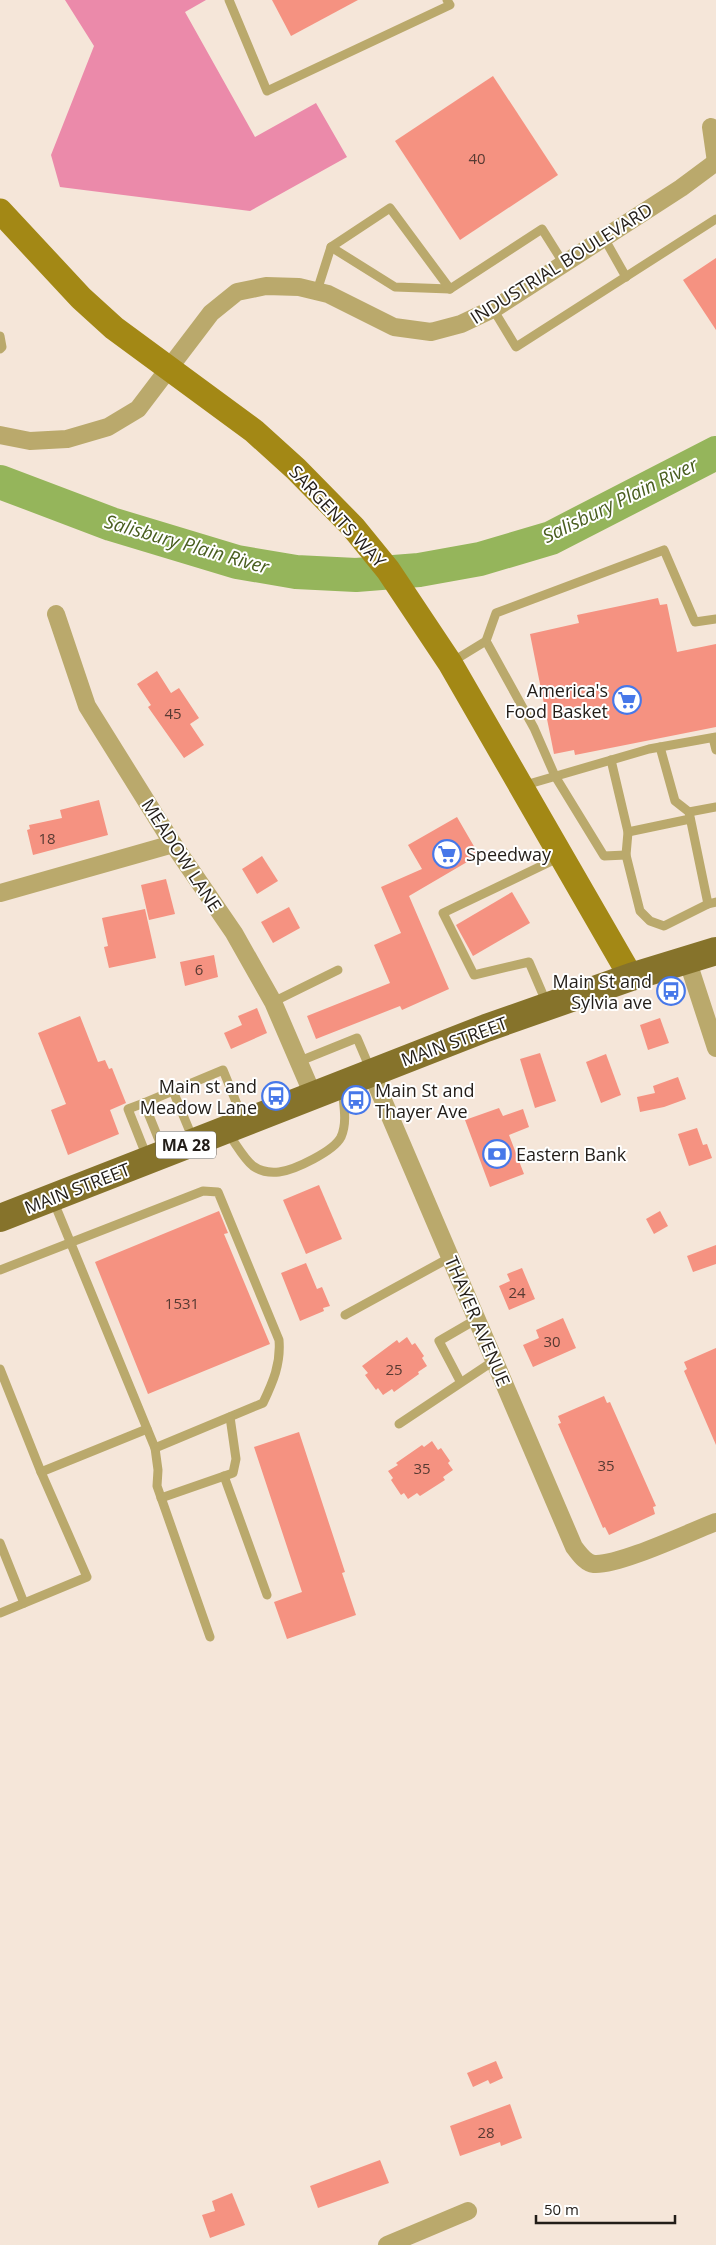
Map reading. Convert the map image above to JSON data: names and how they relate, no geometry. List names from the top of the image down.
{
  "streets": {
    "main road": ["SARGENTS WAY", "MAIN STREET", "MA 28"],
    "street": ["INDUSTRIAL BOULEVARD", "MEADOW LANE", "THAYER AVENUE"]
  },
  "crossings": [
    ["INDUSTRIAL BOULEVARD", "SARGENTS WAY"],
    ["SARGENTS WAY", "MAIN STREET"],
    ["MEADOW LANE", "MAIN STREET"],
    ["MAIN STREET", "THAYER AVENUE"]
  ],
  "water": ["Salisbury Plain River"],
  "places": {
    "supermarket": ["America's Food Basket", "Speedway"],
    "bus stop": ["Main St and Sylvia ave", "Main st and Meadow Lane", "Main St and Thayer Ave"],
    "bank": ["Eastern Bank"]
  },
  "house_numbers": [
    "40",
    "45",
    "18",
    "6",
    "24",
    "1531",
    "30",
    "25",
    "35",
    "35",
    "28"
  ],
  "scale_bar": "50 m"
}
